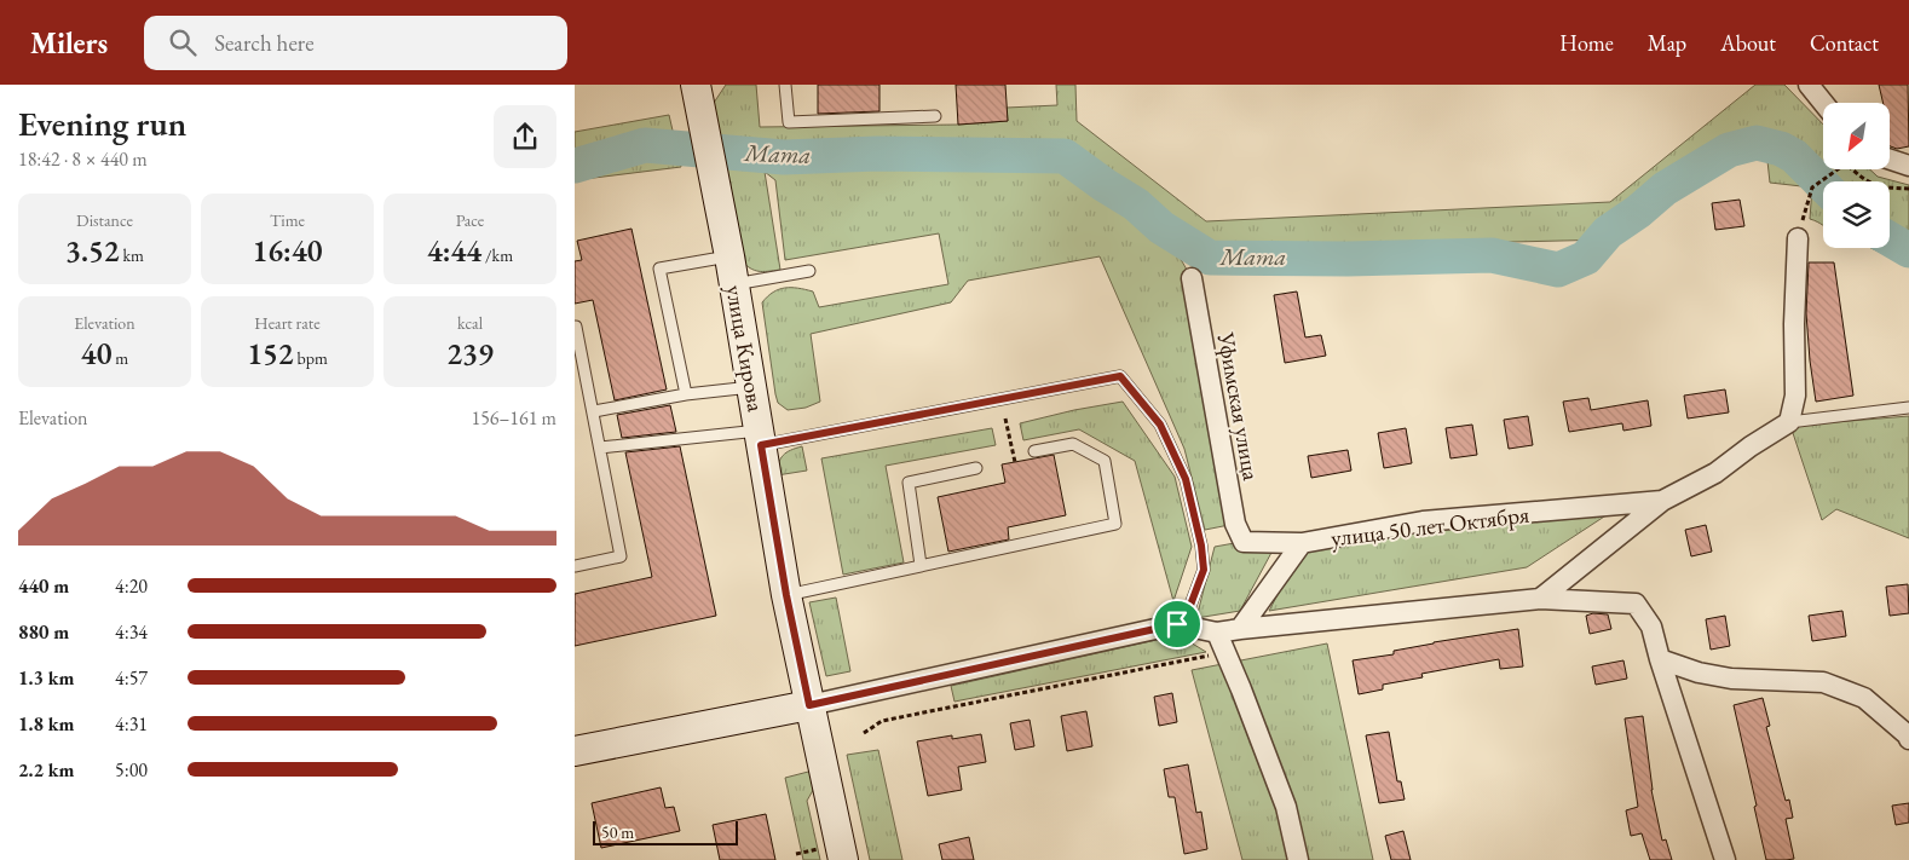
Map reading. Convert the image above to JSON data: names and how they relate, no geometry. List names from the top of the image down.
{
  "streets": {
    "main road": ["улица Кирова"],
    "street": ["Уфимская улица", "улица 50 лет Октября"]
  },
  "crossings": [
    ["Уфимская улица", "улица 50 лет Октября"]
  ],
  "water": ["Мата"],
  "scale_bar": "50 m",
  "north": "bottom left",
  "page": {
    "header": "Milers",
    "search": "Search here",
    "nav": [
      "Home",
      "Map",
      "About",
      "Contact"
    ],
    "heading": ["Evening run", "18:42 · 8 × 440 m"],
    "stats": [
      ["Distance", "3.52 km"],
      ["Time", "16:40"],
      ["Pace", "4:44 /km"],
      ["Elevation", "40 m"],
      ["Heart rate", "152 bpm"],
      ["kcal", "239"]
    ],
    "chart": ["Elevation", "156–161 m"],
    "list": [
      {
        "name": "440 m",
        "note": "4:20"
      },
      {
        "name": "880 m",
        "note": "4:34"
      },
      {
        "name": "1.3 km",
        "note": "4:57"
      },
      {
        "name": "1.8 km",
        "note": "4:31"
      },
      {
        "name": "2.2 km",
        "note": "5:00"
      }
    ],
    "scale": "50 m"
  }
}
